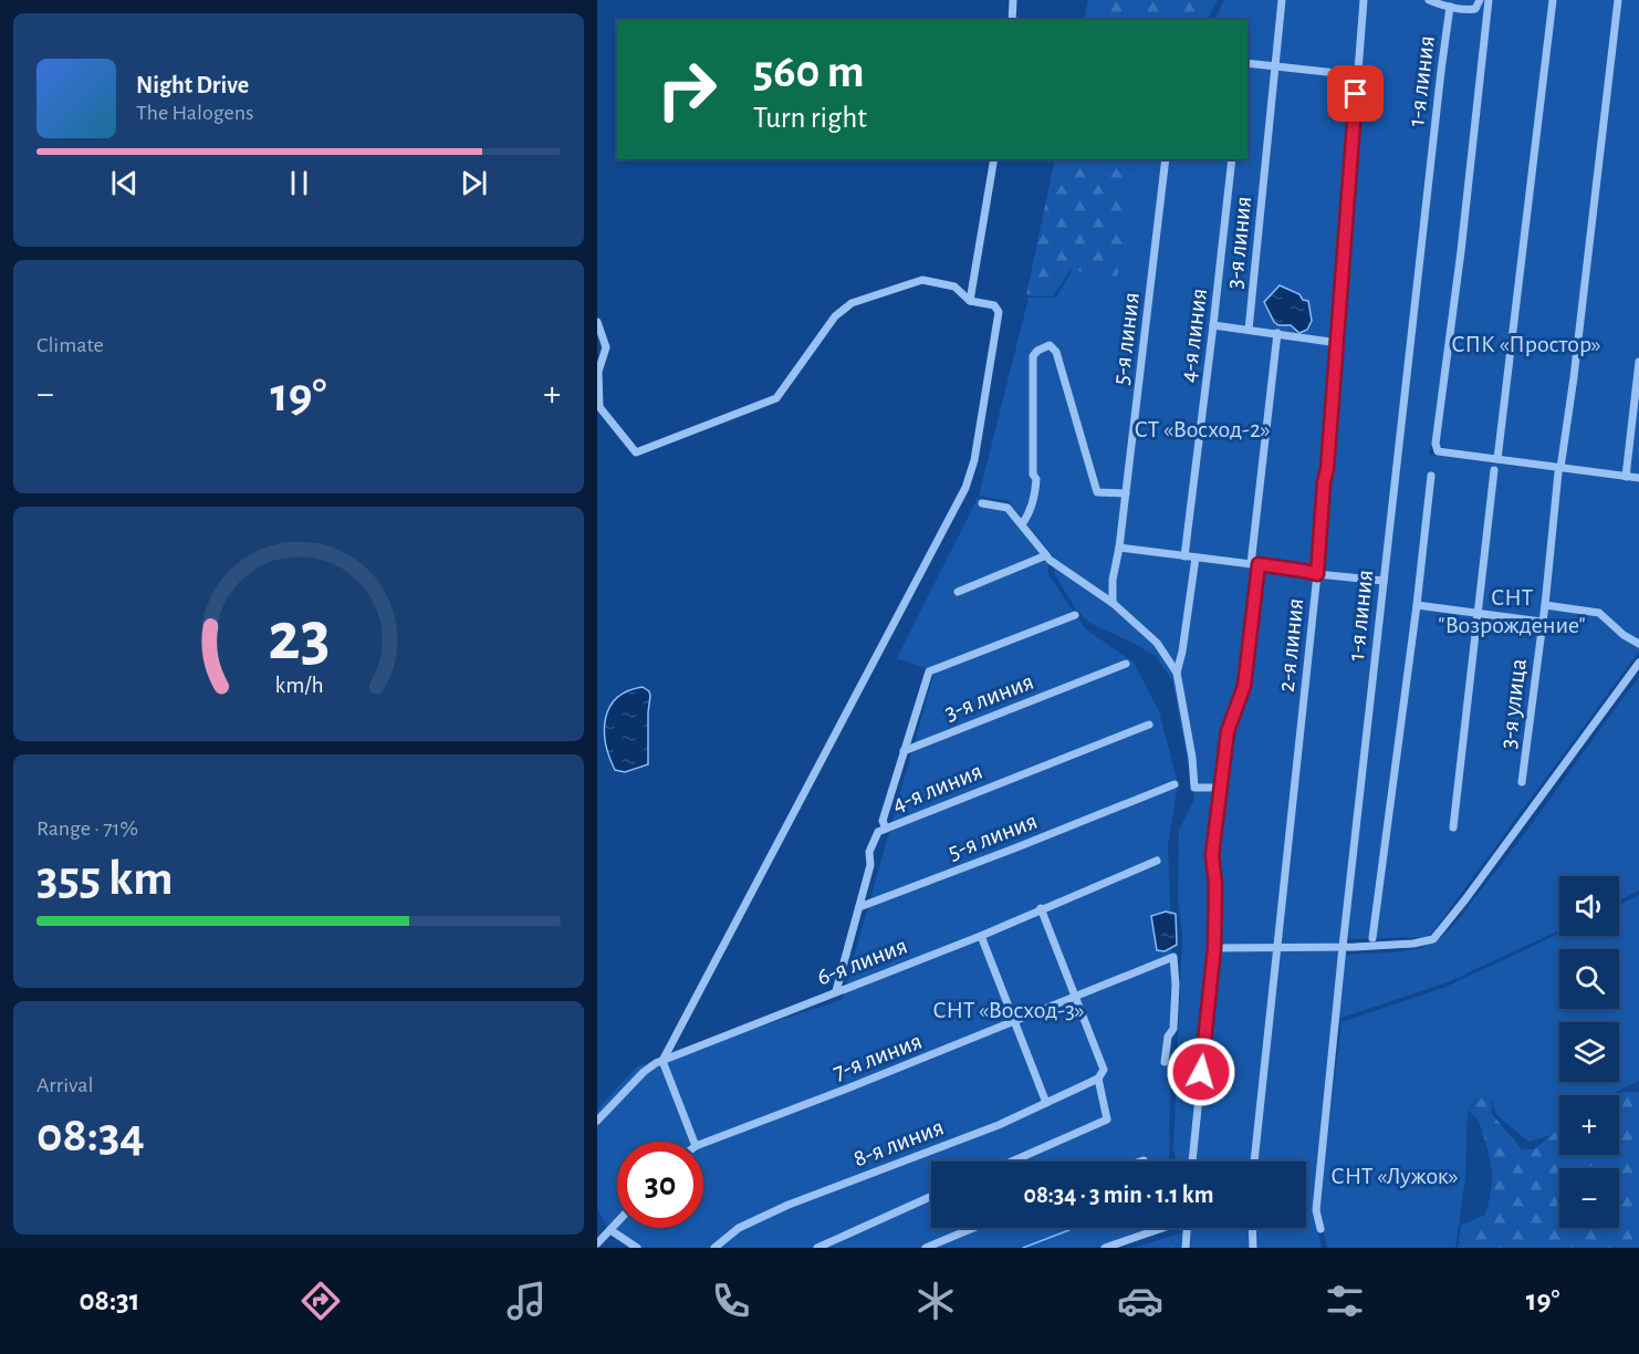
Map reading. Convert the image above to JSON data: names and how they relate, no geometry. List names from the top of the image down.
{
  "streets": {
    "street": [
      "1-я линия",
      "3-я линия",
      "4-я линия",
      "5-я линия",
      "2-я линия",
      "3-я улица",
      "6-я линия",
      "7-я линия",
      "8-я линия"
    ]
  },
  "parks": [
    "СПК «Простор»",
    "СТ «Восход-2»",
    "СНТ \"Возрождение\"",
    "СНТ «Восход-3»",
    "СНТ «Лужок»"
  ],
  "page": {
    "turn": ["560 m", "Turn right"],
    "song": ["Night Drive", "The Halogens"],
    "tile": [
      "Climate",
      ["Range · 71%", "355 km"],
      ["Arrival", "08:34"]
    ],
    "heat": ["−", "19°", "+"],
    "map_buttons": ["+", "−"],
    "limit": "30",
    "trip": "08:34 · 3 min · 1.1 km",
    "tabs": ["08:31", "19°"],
    "gauge": ["23", "km/h"]
  }
}
